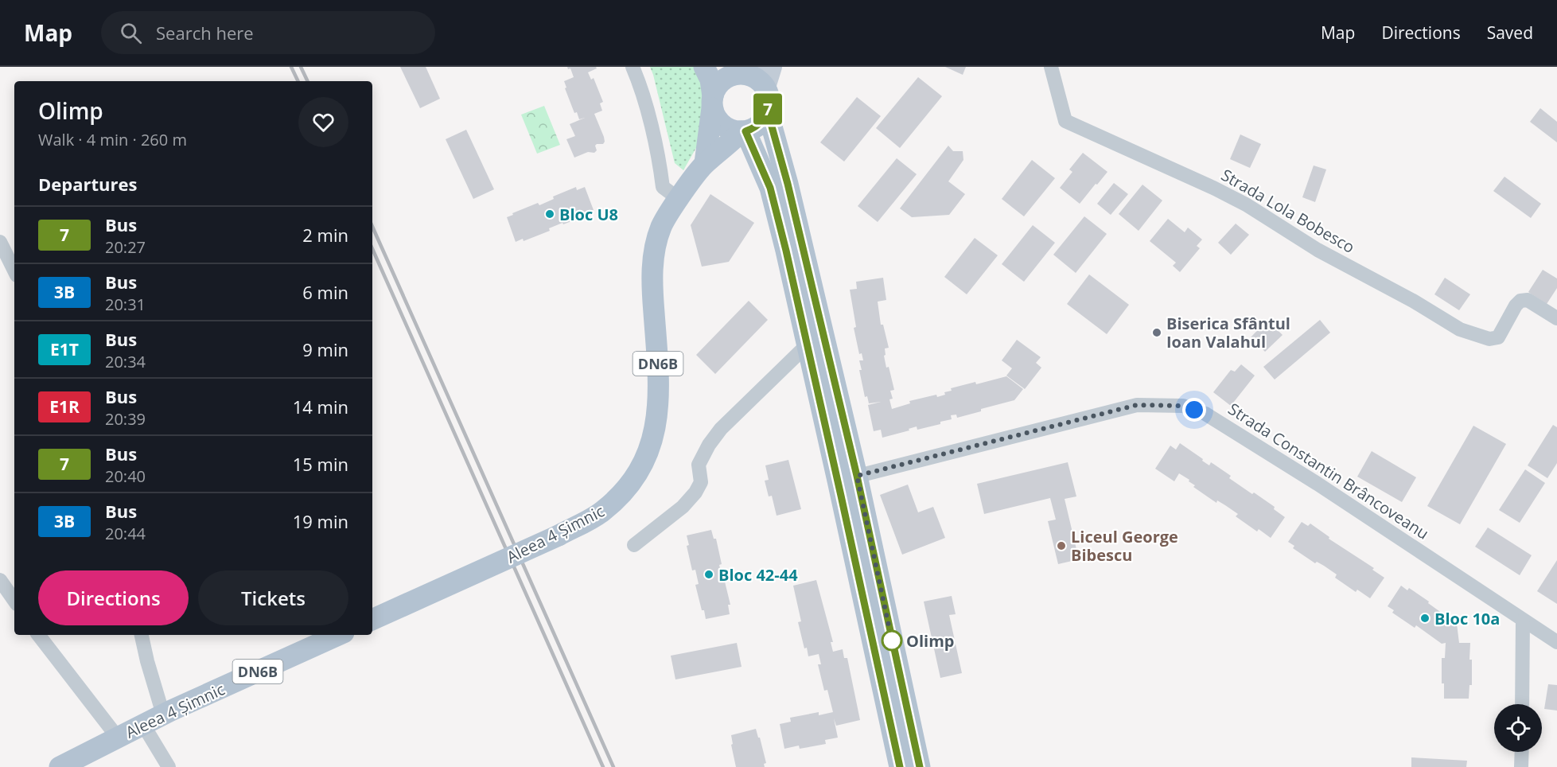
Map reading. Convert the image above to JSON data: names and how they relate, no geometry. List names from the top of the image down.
{
  "streets": {
    "main road": ["DN6B", "Aleea 4 Șimnic"],
    "street": ["Strada Lola Bobesco", "Strada Constantin Brâncoveanu"]
  },
  "places": [
    "Bloc U8",
    "Biserica Sfântul Ioan Valahul",
    "Liceul George Bibescu",
    "Bloc 42-44",
    "Bloc 10a",
    "Olimp"
  ],
  "lines": ["bus line 7"],
  "page": {
    "header": "Map",
    "search": "Search here",
    "nav": ["Map", "Directions", "Saved"],
    "on_map": "7",
    "heading": [
      ["Olimp", "Walk · 4 min · 260 m"],
      "Departures"
    ],
    "list": [
      {
        "mark": "7",
        "name": "Bus",
        "note": "20:27",
        "value": "2 min"
      },
      {
        "mark": "3B",
        "name": "Bus",
        "note": "20:31",
        "value": "6 min"
      },
      {
        "mark": "E1T",
        "name": "Bus",
        "note": "20:34",
        "value": "9 min"
      },
      {
        "mark": "E1R",
        "name": "Bus",
        "note": "20:39",
        "value": "14 min"
      },
      {
        "mark": "7",
        "name": "Bus",
        "note": "20:40",
        "value": "15 min"
      },
      {
        "mark": "3B",
        "name": "Bus",
        "note": "20:44",
        "value": "19 min"
      }
    ],
    "buttons": ["Directions", "Tickets"]
  }
}
